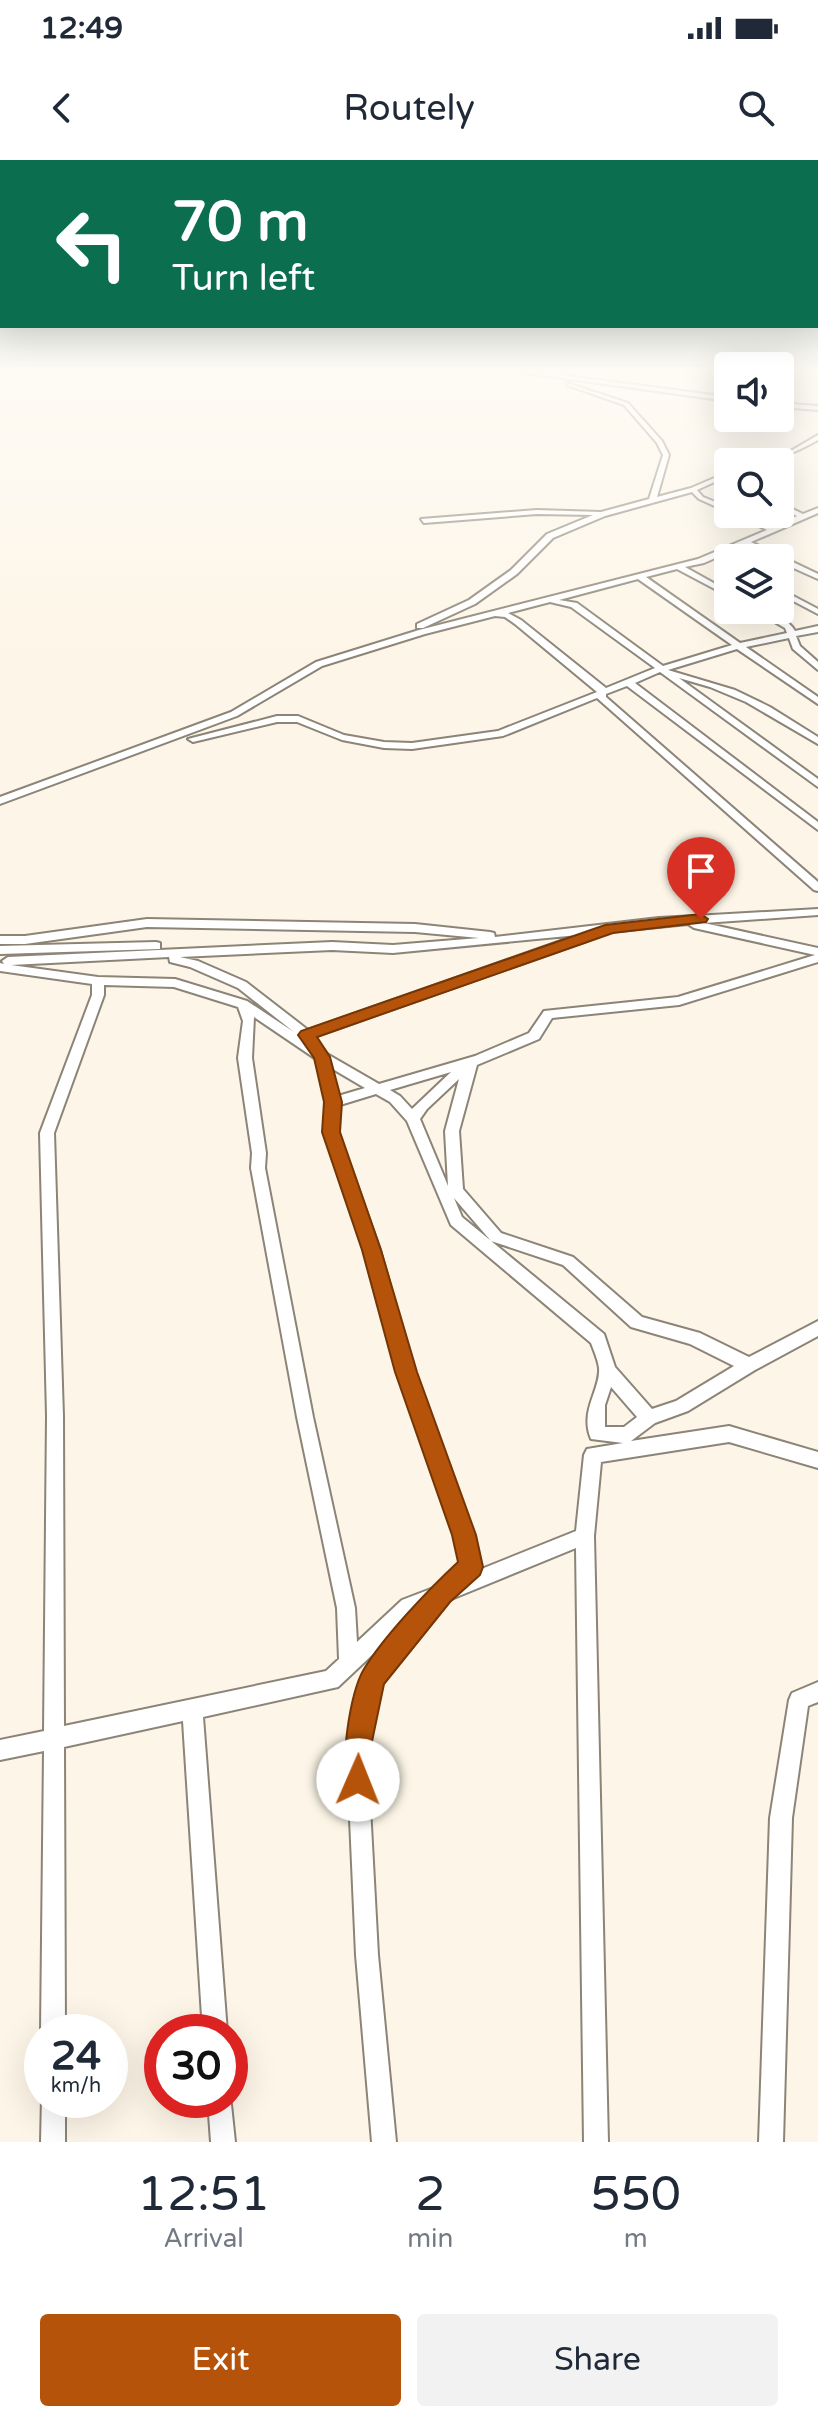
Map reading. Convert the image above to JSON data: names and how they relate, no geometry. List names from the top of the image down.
{
  "page": {
    "status": "12:49",
    "header": "Routely",
    "turn": ["70 m", "Turn left"],
    "speed": "24 km/h",
    "limit": "30",
    "eta": [
      "12:51",
      "Arrival",
      "2",
      "min",
      "550",
      "m"
    ],
    "buttons": ["Exit", "Share"]
  }
}
